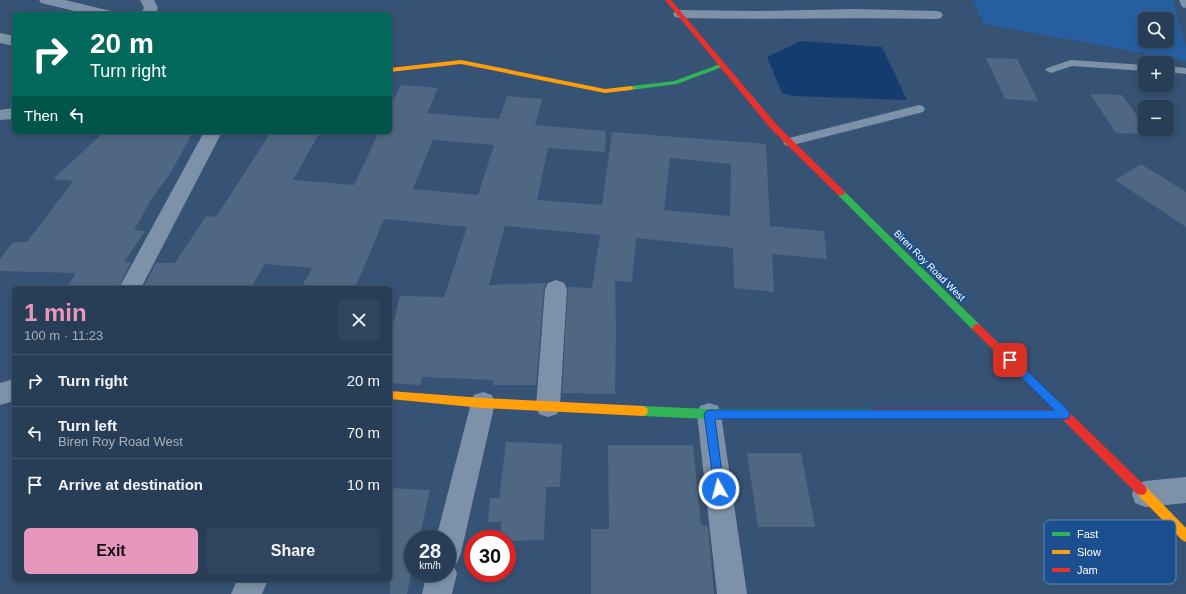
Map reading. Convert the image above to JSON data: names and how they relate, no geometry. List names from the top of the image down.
{
  "streets": {
    "street": ["Biren Roy Road West"]
  },
  "legend": ["Fast", "Slow", "Jam"],
  "page": {
    "map_buttons": ["+", "−"],
    "turn": ["20 m", "Turn right"],
    "then": "Then",
    "heading": ["1 min", "100 m · 11:23"],
    "list": [
      {
        "name": "Turn right",
        "value": "20 m"
      },
      {
        "name": "Turn left",
        "note": "Biren Roy Road West",
        "value": "70 m"
      },
      {
        "name": "Arrive at destination",
        "value": "10 m"
      }
    ],
    "buttons": ["Exit", "Share"],
    "speed": "28 km/h",
    "limit": "30"
  }
}
